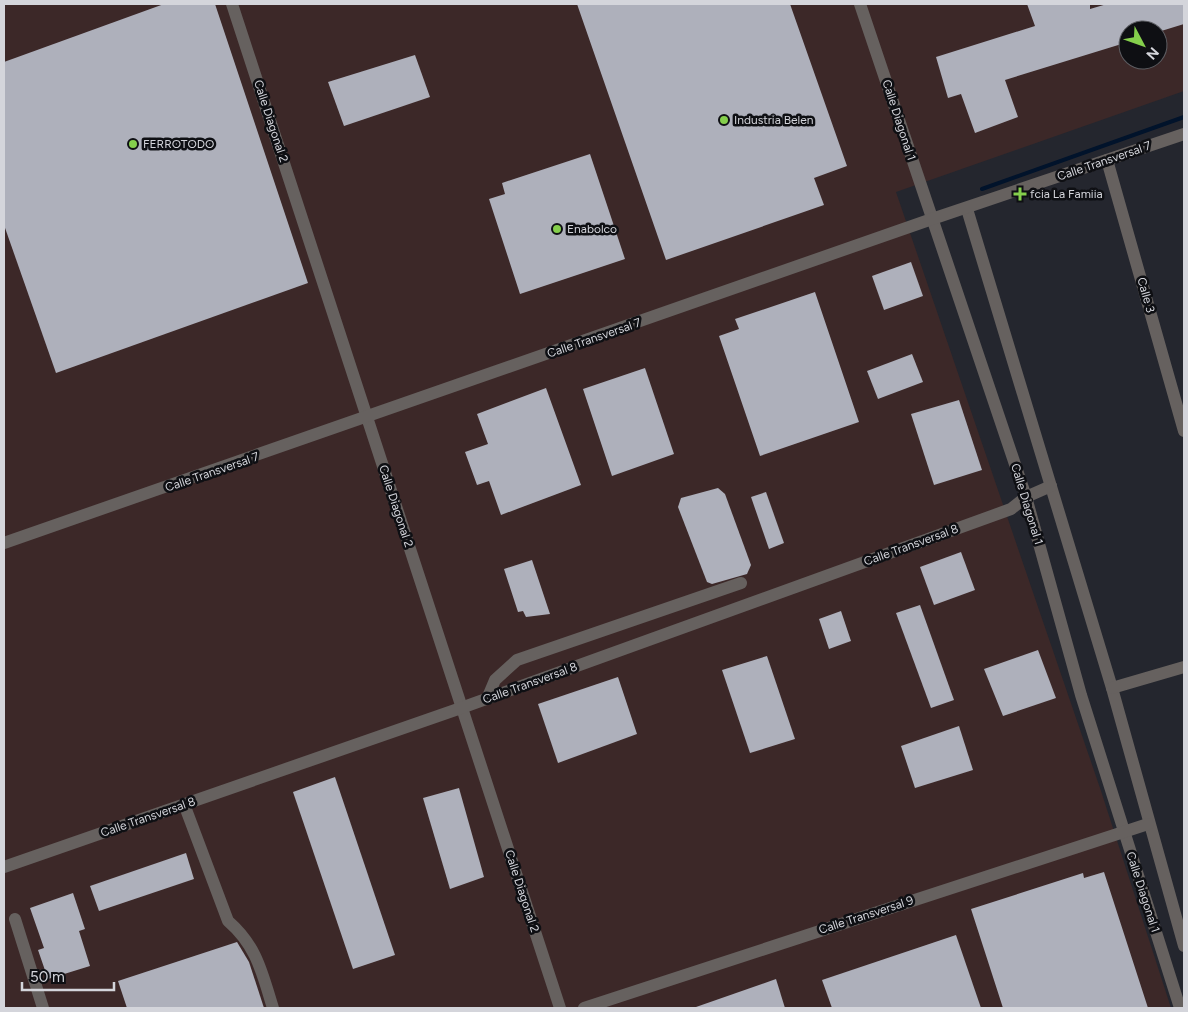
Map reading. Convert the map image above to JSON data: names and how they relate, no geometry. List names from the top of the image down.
{
  "streets": {
    "street": [
      "Calle Diagonal 1",
      "Calle Diagonal 2",
      "Calle Transversal 7",
      "Calle 3",
      "Calle Transversal 8",
      "Calle Transversal 9"
    ]
  },
  "crossings": [
    ["Calle Diagonal 1", "Calle Transversal 7"],
    ["Calle Diagonal 1", "Calle Transversal 8"],
    ["Calle Diagonal 1", "Calle Transversal 9"],
    ["Calle Diagonal 2", "Calle Transversal 7"],
    ["Calle Diagonal 2", "Calle Transversal 8"],
    ["Calle Transversal 7", "Calle 3"]
  ],
  "places": {
    "other": ["Industria Belen", "FERROTODO", "Enabolco"],
    "health": ["fcia La Famiia"]
  },
  "scale_bar": "50 m",
  "north": "bottom right"
}
